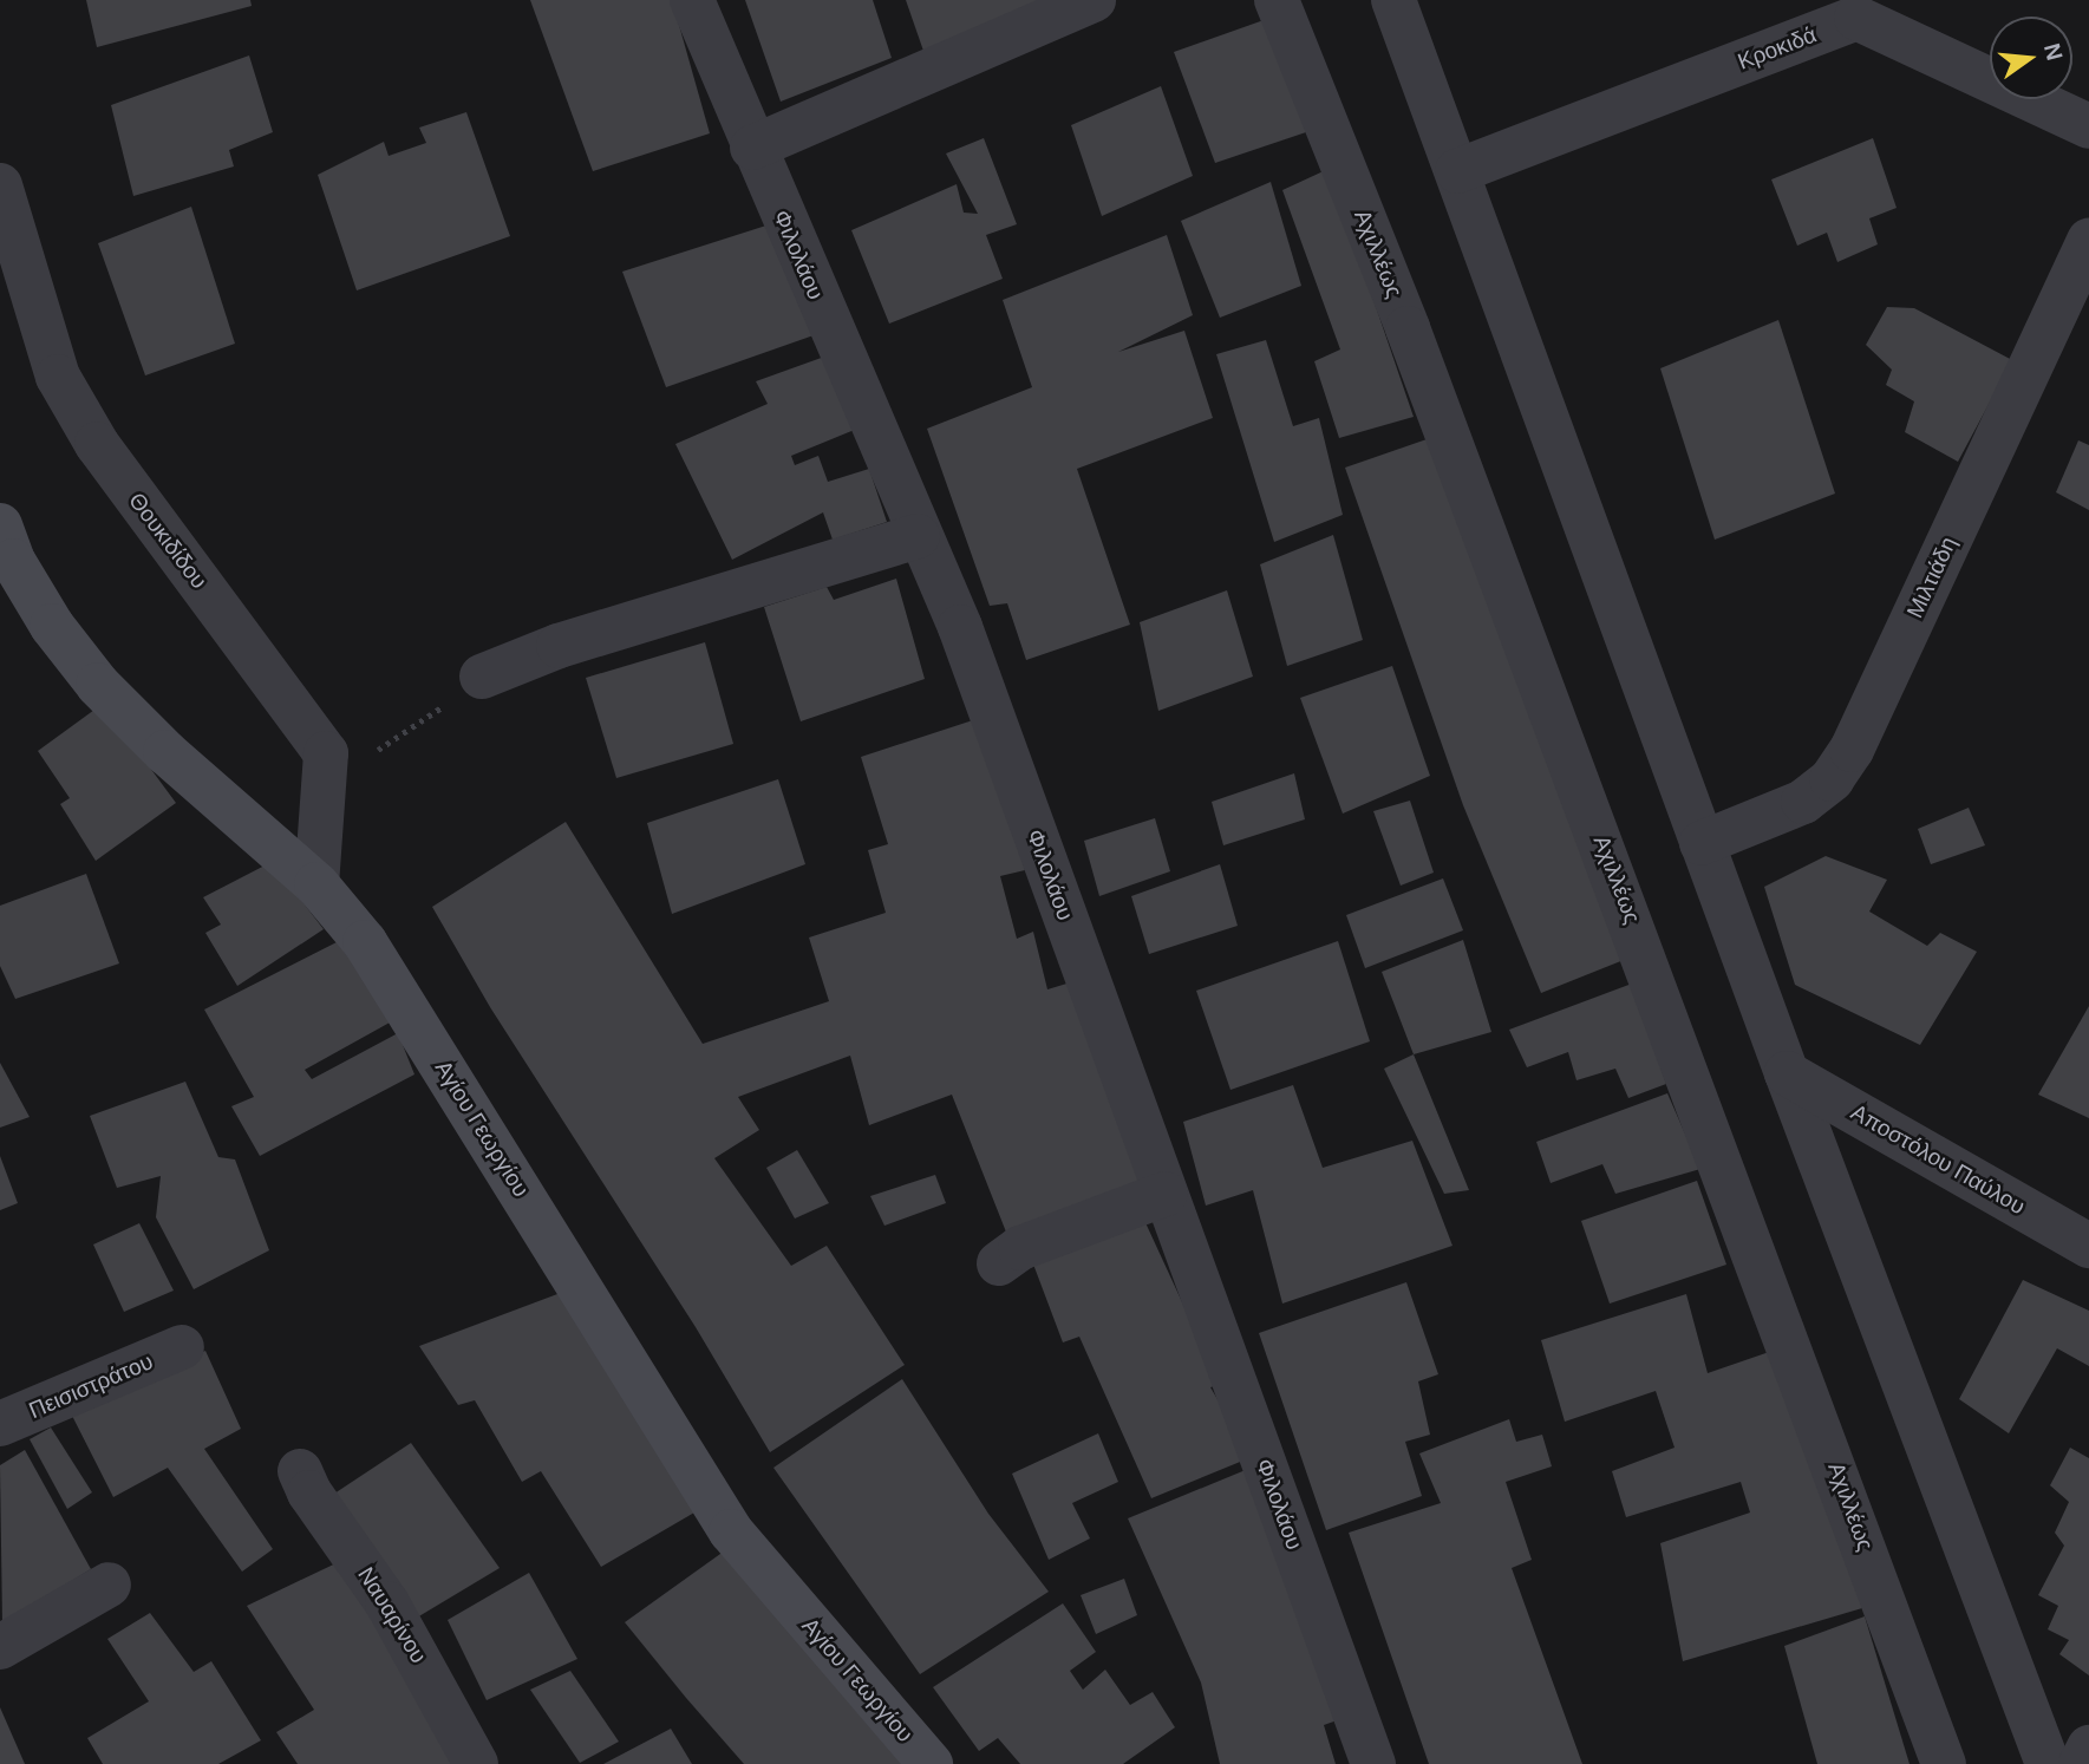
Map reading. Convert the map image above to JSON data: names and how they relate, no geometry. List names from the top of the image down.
{
  "streets": {
    "street": [
      "Κροκιδά",
      "Αχιλλέως",
      "Φιλολάου",
      "Θουκιδίδου",
      "Μιλτιάδη",
      "Αγίου Γεωργίου",
      "Αποστόλου Παύλου",
      "Πεισιστράτου",
      "Ναυαρίνου"
    ]
  },
  "crossings": [
    ["Θουκιδίδου", "Αγίου Γεωργίου"]
  ],
  "north": "right"
}
